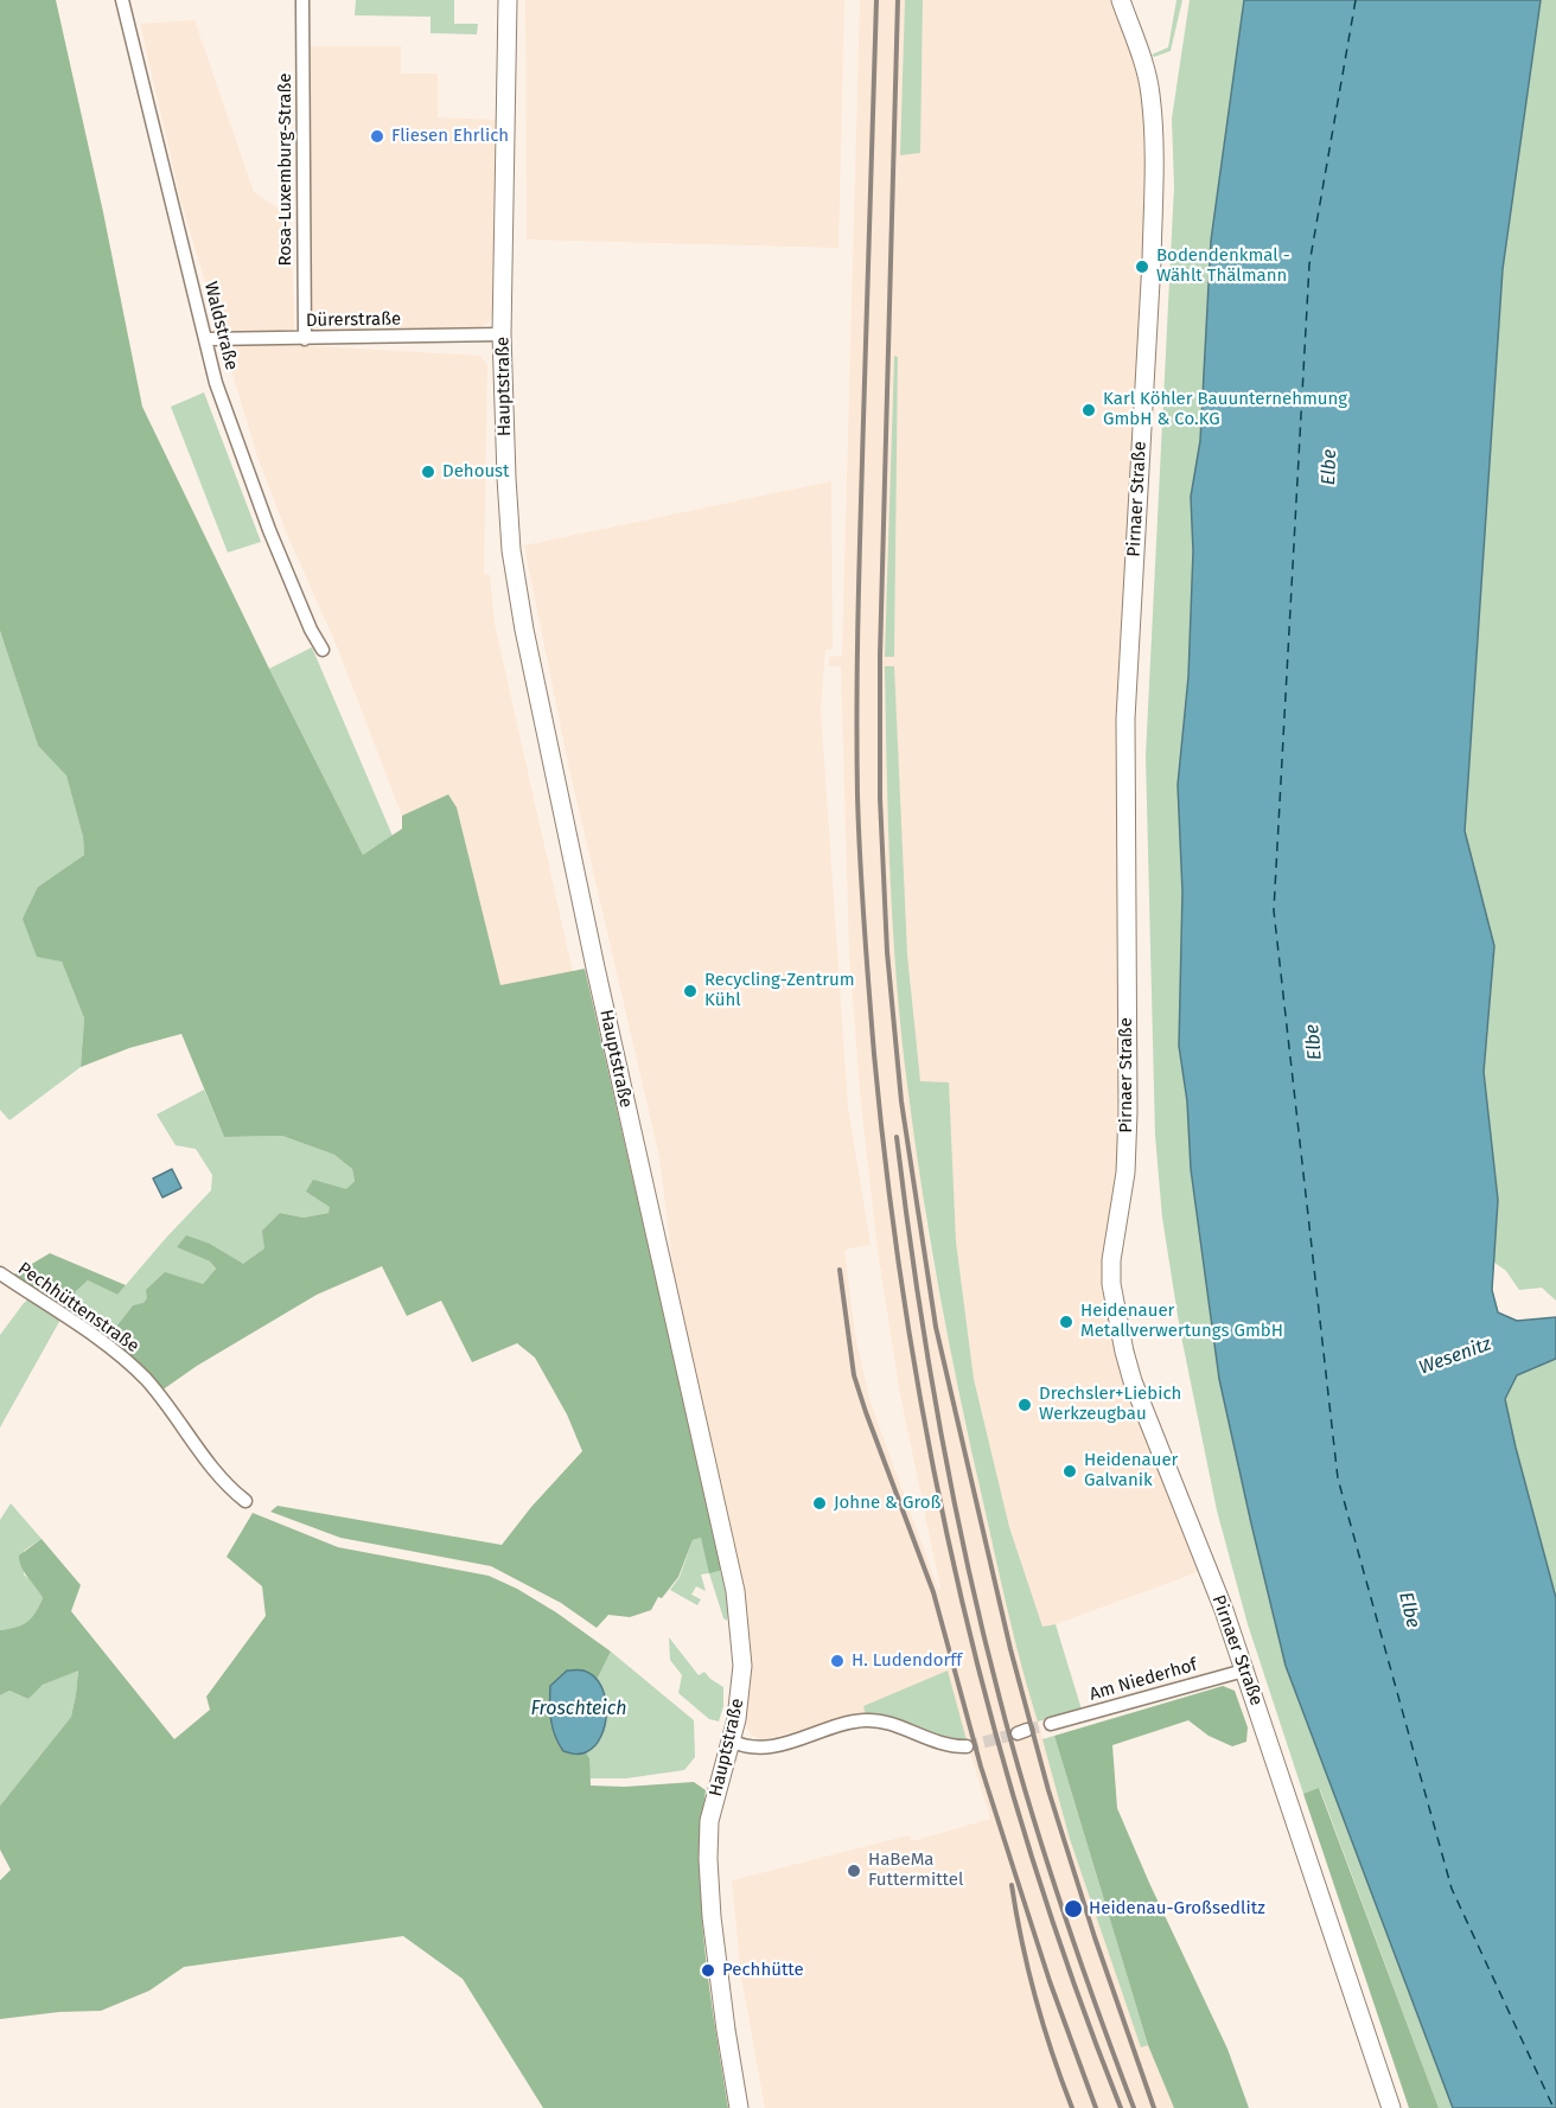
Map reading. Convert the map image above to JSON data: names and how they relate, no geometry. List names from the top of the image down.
{
  "streets": {
    "street": [
      "Rosa-Luxemburg-Straße",
      "Dürerstraße",
      "Waldstraße",
      "Hauptstraße",
      "Pirnaer Straße",
      "Pechhüttenstraße",
      "Am Niederhof"
    ]
  },
  "crossings": [
    ["Rosa-Luxemburg-Straße", "Dürerstraße"],
    ["Dürerstraße", "Waldstraße"],
    ["Dürerstraße", "Hauptstraße"],
    ["Pirnaer Straße", "Am Niederhof"]
  ],
  "water": ["Elbe", "Wesenitz", "Froschteich"],
  "places": [
    "Fliesen Ehrlich",
    "Bodendenkmal - Wählt Thälmann",
    "Karl Köhler Bauunternehmung GmbH & Co.KG",
    "Dehoust",
    "Recycling-Zentrum Kühl",
    "Heidenauer Metallverwertungs GmbH",
    "Drechsler+Liebich Werkzeugbau",
    "Heidenauer Galvanik",
    "Johne & Groß",
    "H. Ludendorff",
    "HaBeMa Futtermittel",
    "Heidenau-Großsedlitz",
    "Pechhütte"
  ]
}
